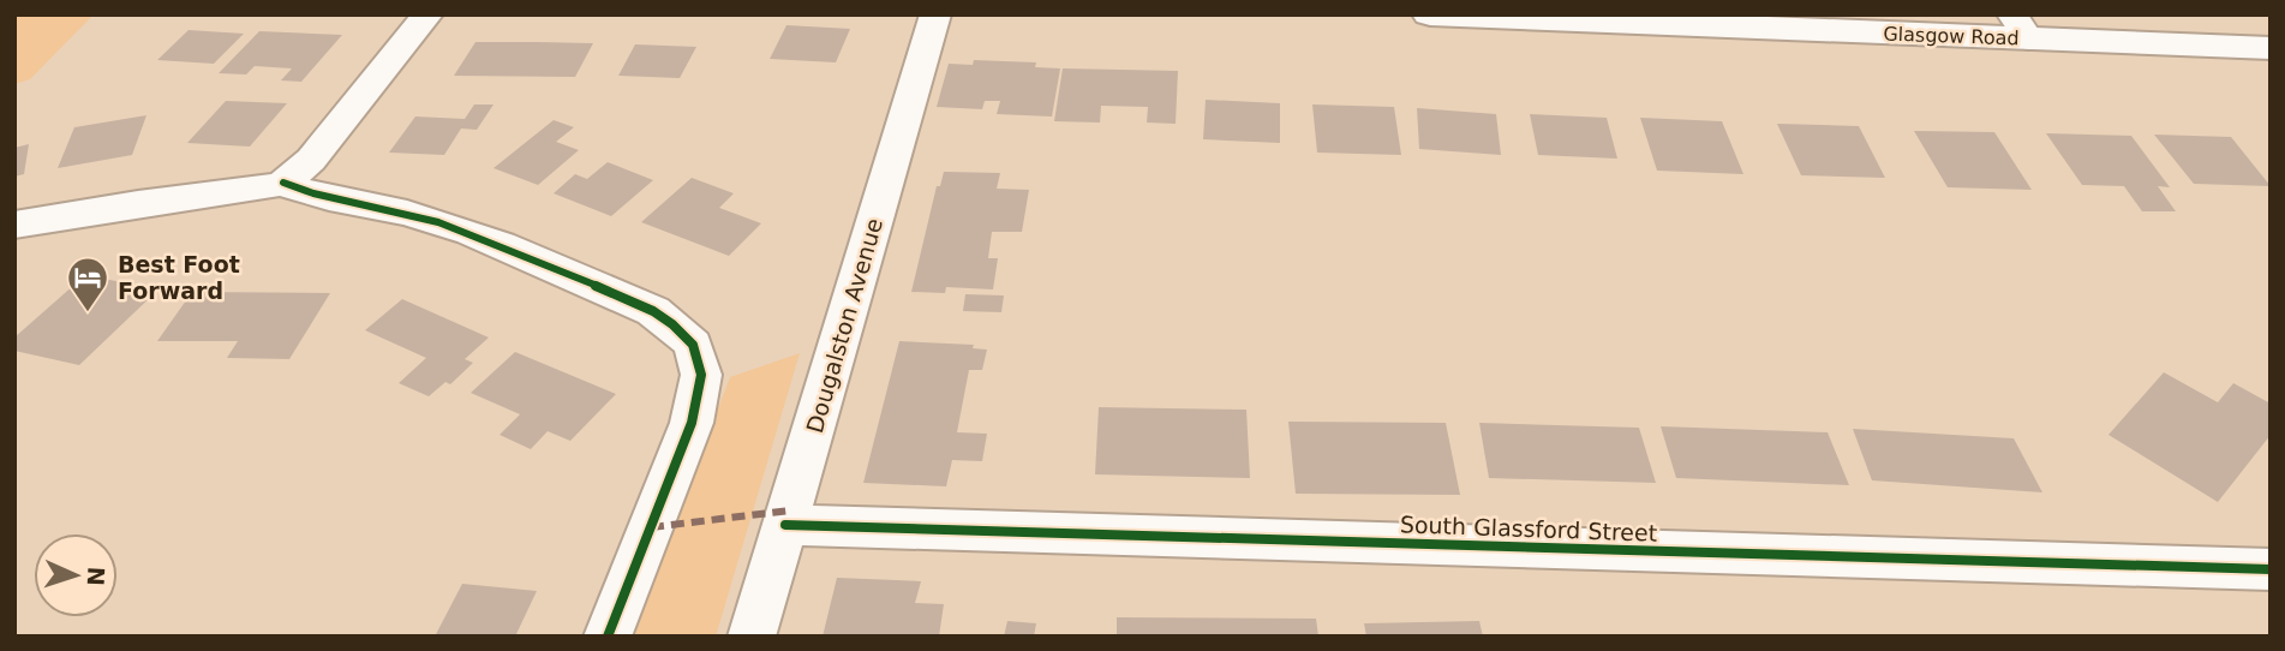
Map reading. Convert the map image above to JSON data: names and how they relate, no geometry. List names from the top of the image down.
{
  "streets": {
    "main road": ["Glasgow Road"],
    "street": ["Dougalston Avenue", "South Glassford Street"]
  },
  "crossings": [
    ["Dougalston Avenue", "South Glassford Street"]
  ],
  "places": {
    "hotel": ["Best Foot Forward"]
  },
  "north": "right"
}
